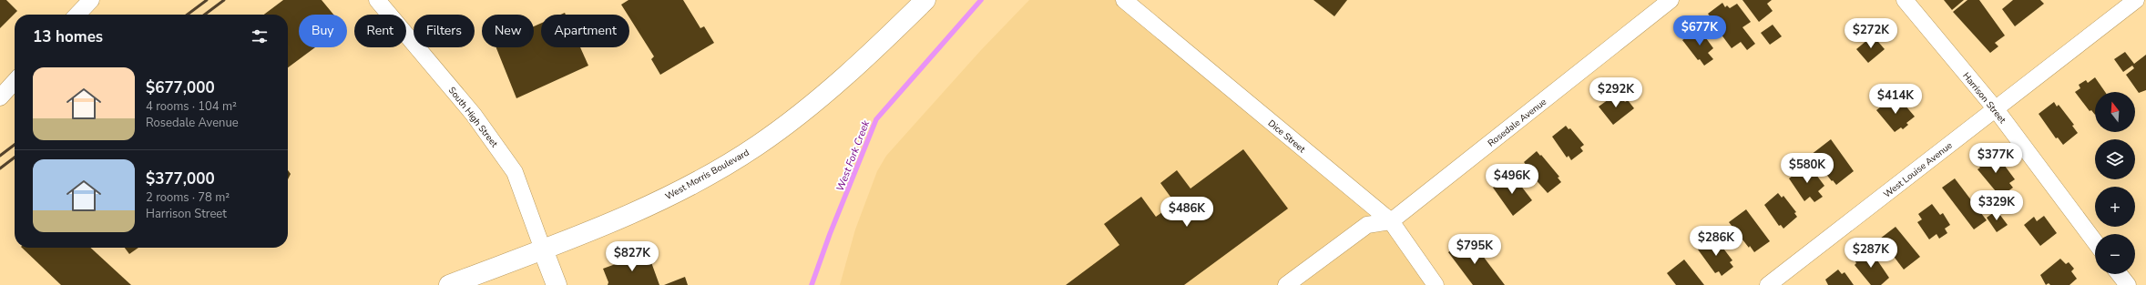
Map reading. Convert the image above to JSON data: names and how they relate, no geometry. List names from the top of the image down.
{
  "streets": {
    "main road": ["West Morris Boulevard"],
    "street": [
      "Harrison Street",
      "South High Street",
      "Rosedale Avenue",
      "Dice Street",
      "West Louise Avenue"
    ]
  },
  "crossings": [
    ["Harrison Street", "West Louise Avenue"],
    ["South High Street", "West Morris Boulevard"],
    ["Rosedale Avenue", "Dice Street"]
  ],
  "water": ["West Fork Creek"],
  "north": "top",
  "page": {
    "chip": [
      "Buy",
      "Rent",
      "Filters",
      "New",
      "Apartment"
    ],
    "heading": "13 homes",
    "price": [
      "$677K",
      "$272K",
      "$292K",
      "$414K",
      "$377K",
      "$580K",
      "$496K",
      "$329K",
      "$486K",
      "$286K",
      "$795K",
      "$287K",
      "$827K"
    ],
    "list": [
      {
        "name": "$677,000",
        "note": "4 rooms · 104 m² · Rosedale Avenue"
      },
      {
        "name": "$377,000",
        "note": "2 rooms · 78 m² · Harrison Street"
      }
    ],
    "map_buttons": ["+", "−"]
  }
}
